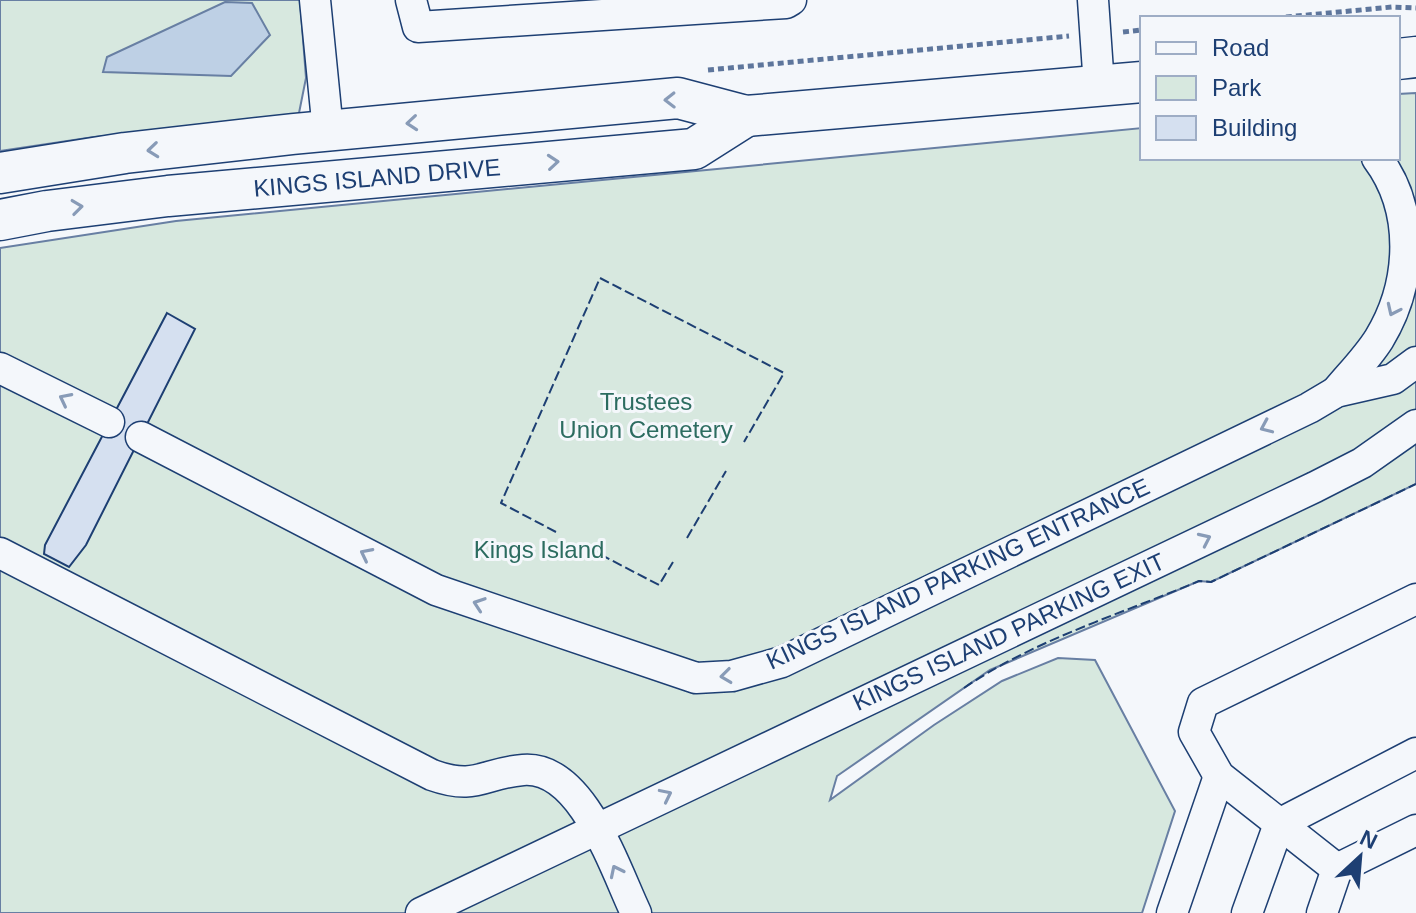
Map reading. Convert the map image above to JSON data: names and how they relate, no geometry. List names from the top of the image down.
{
  "streets": {
    "main road": ["KINGS ISLAND DRIVE"],
    "lane": ["KINGS ISLAND PARKING ENTRANCE", "KINGS ISLAND PARKING EXIT"]
  },
  "one_way": ["KINGS ISLAND PARKING ENTRANCE", "KINGS ISLAND PARKING EXIT"],
  "parks": ["Trustees Union Cemetery", "Kings Island"],
  "legend": ["Road", "Park", "Building"],
  "north": "top right"
}
